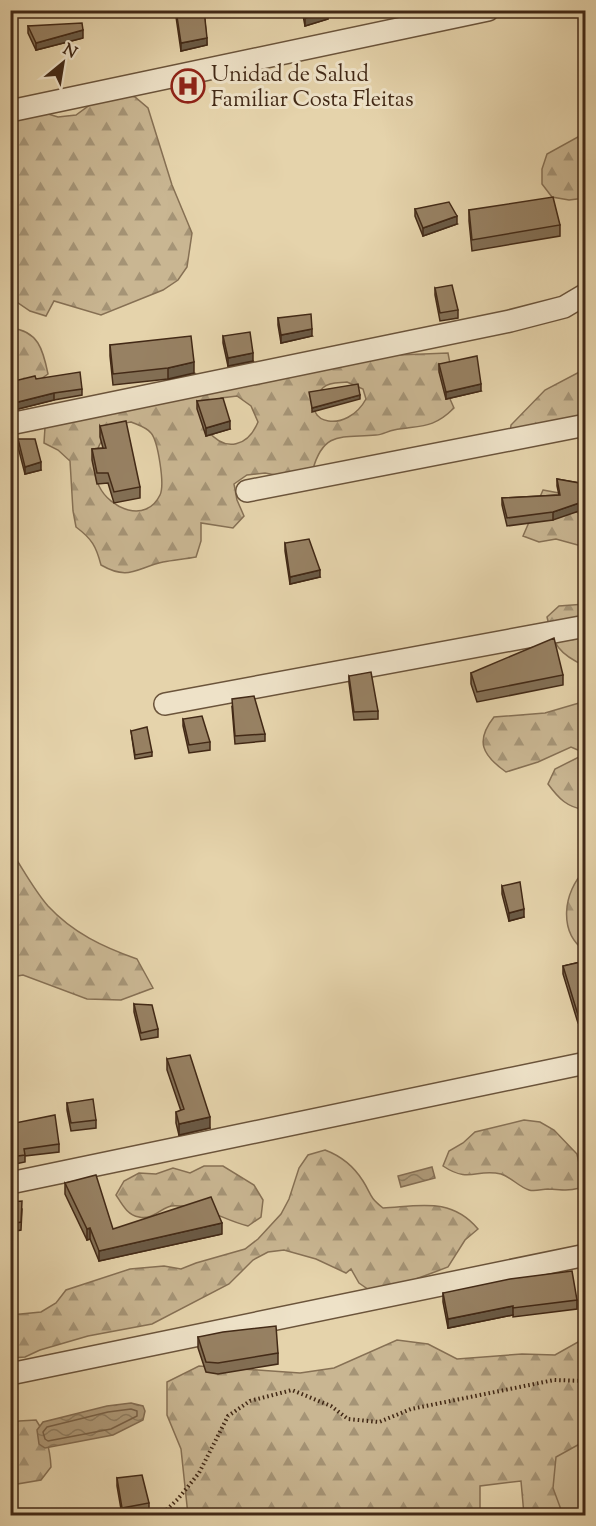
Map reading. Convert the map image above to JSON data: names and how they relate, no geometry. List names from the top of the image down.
{
  "places": {
    "hospital": ["Unidad de Salud Familiar Costa Fleitas"]
  },
  "north": "top right"
}
